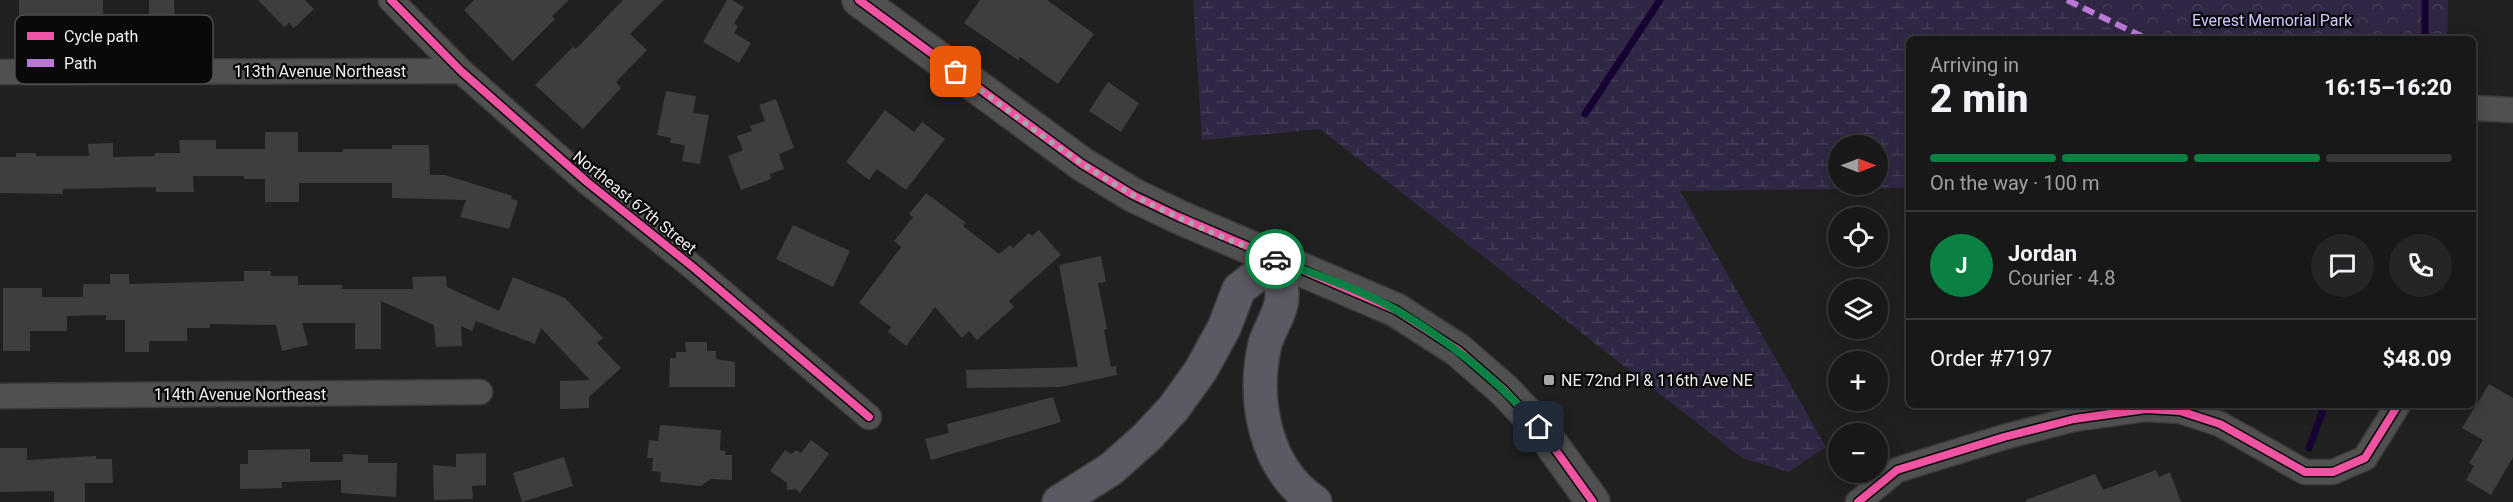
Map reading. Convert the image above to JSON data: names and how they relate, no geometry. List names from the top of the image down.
{
  "streets": {
    "street": ["113th Avenue Northeast", "Northeast 67th Street", "114th Avenue Northeast"]
  },
  "crossings": [
    ["113th Avenue Northeast", "Northeast 67th Street"]
  ],
  "parks": ["Everest Memorial Park"],
  "places": {
    "transit": ["NE 72nd Pl & 116th Ave NE"]
  },
  "legend": ["Cycle path", "Path"],
  "north": "right",
  "page": {
    "heading": ["2 min", "Arriving in", "16:15–16:20"],
    "panel": [
      "Jordan",
      "Courier · 4.8",
      "Order #7197",
      "$48.09"
    ],
    "map_buttons": ["+", "−"],
    "bar": "On the way · 100 m",
    "round": "J"
  }
}
